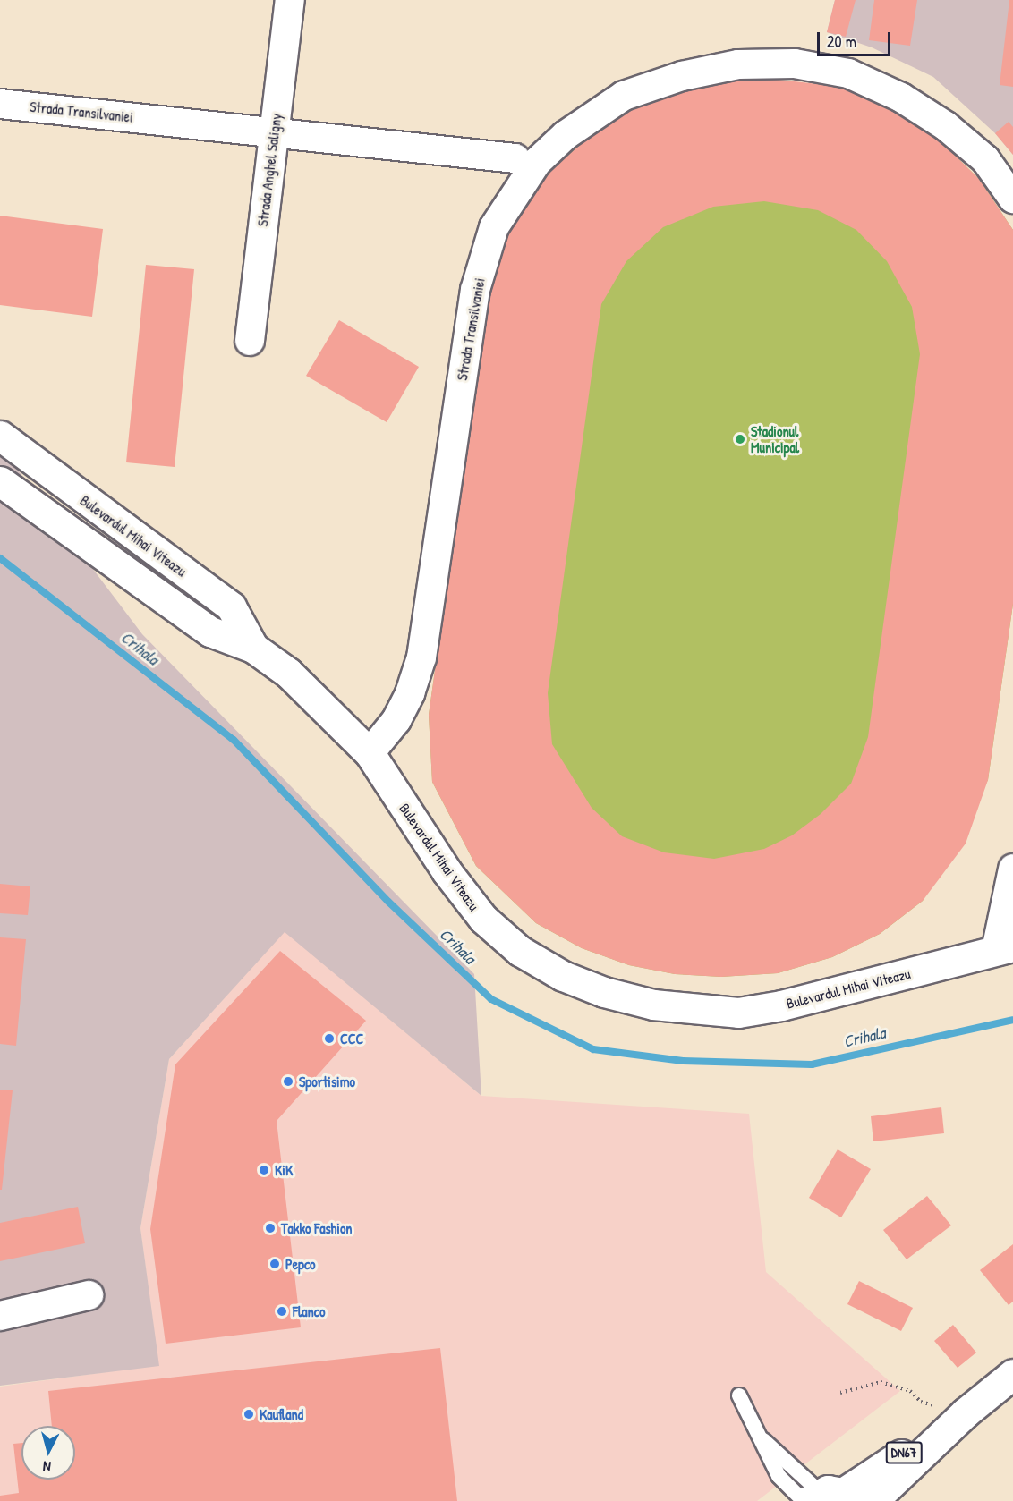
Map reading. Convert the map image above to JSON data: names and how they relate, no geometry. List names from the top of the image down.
{
  "streets": {
    "main road": ["Bulevardul Mihai Viteazu", "DN67"],
    "street": ["Strada Transilvaniei", "Strada Anghel Saligny"]
  },
  "crossings": [
    ["Strada Transilvaniei", "Strada Anghel Saligny"],
    ["Strada Transilvaniei", "Bulevardul Mihai Viteazu"]
  ],
  "water": ["Crihala"],
  "places": [
    "Stadionul Municipal",
    "CCC",
    "Sportisimo",
    "KiK",
    "Takko Fashion",
    "Pepco",
    "Flanco",
    "Kaufland"
  ],
  "scale_bar": "20 m",
  "north": "bottom"
}
